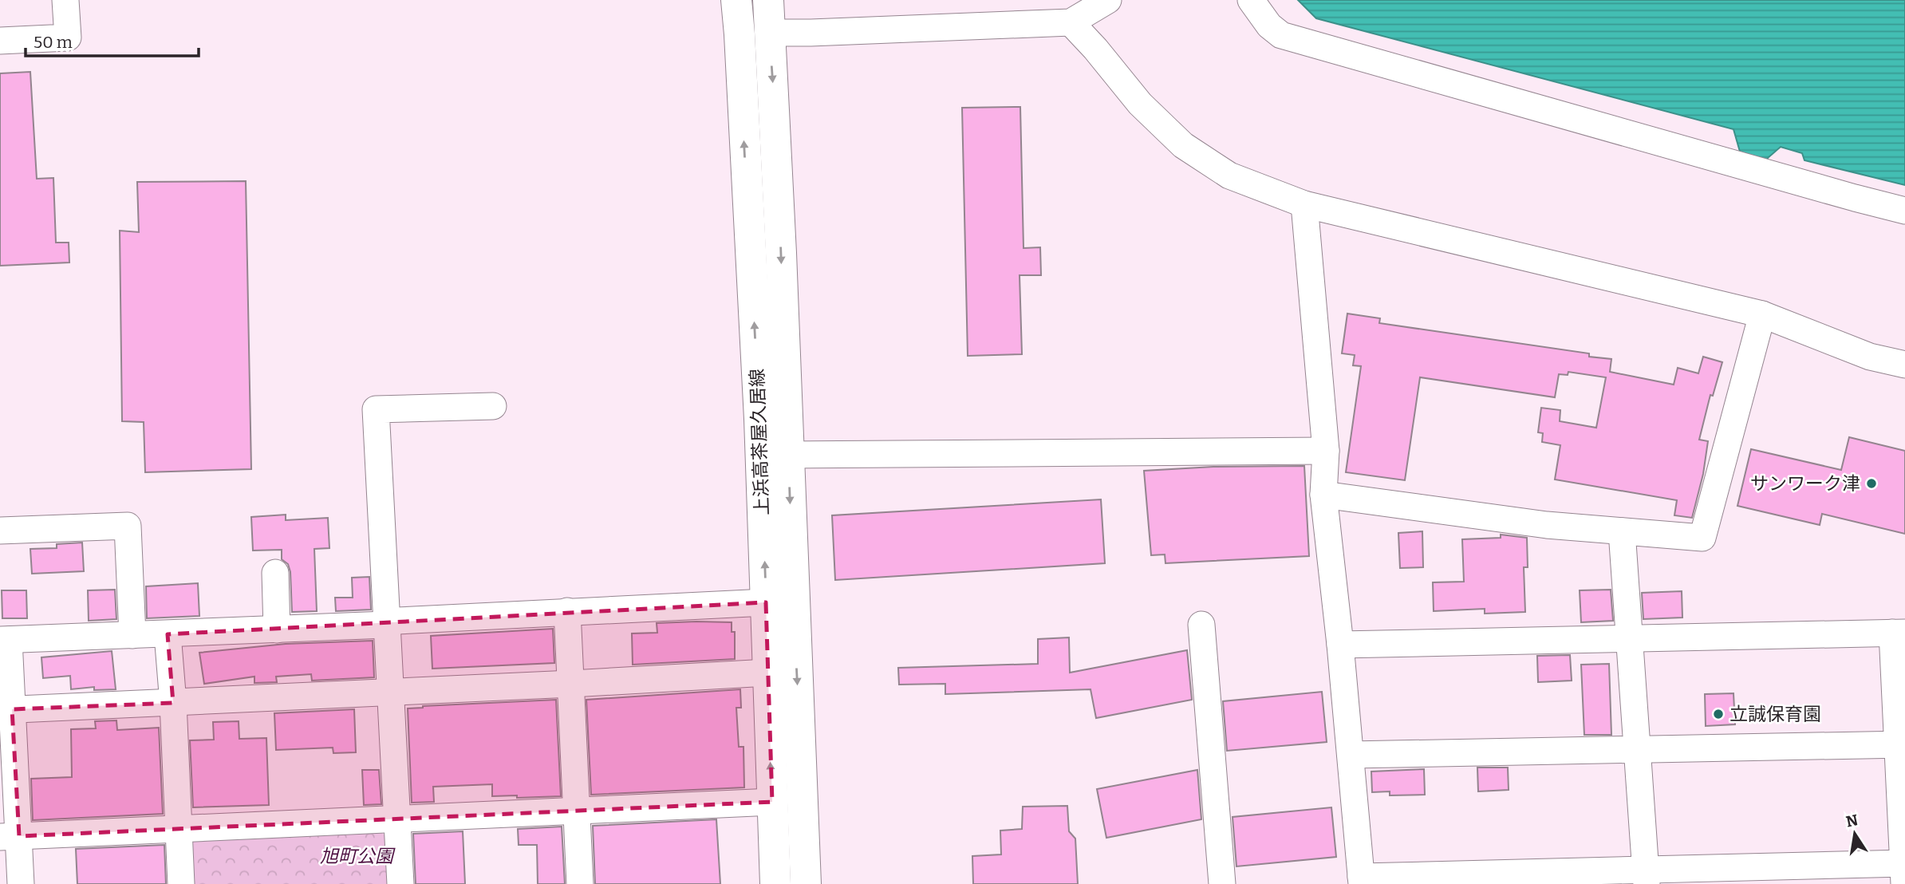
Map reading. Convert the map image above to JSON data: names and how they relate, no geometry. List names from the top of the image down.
{
  "streets": {
    "main road": ["上浜高茶屋久居線"]
  },
  "parks": ["旭町公園"],
  "places": ["サンワーク津", "立誠保育園"],
  "scale_bar": "50 m",
  "north": "top"
}
